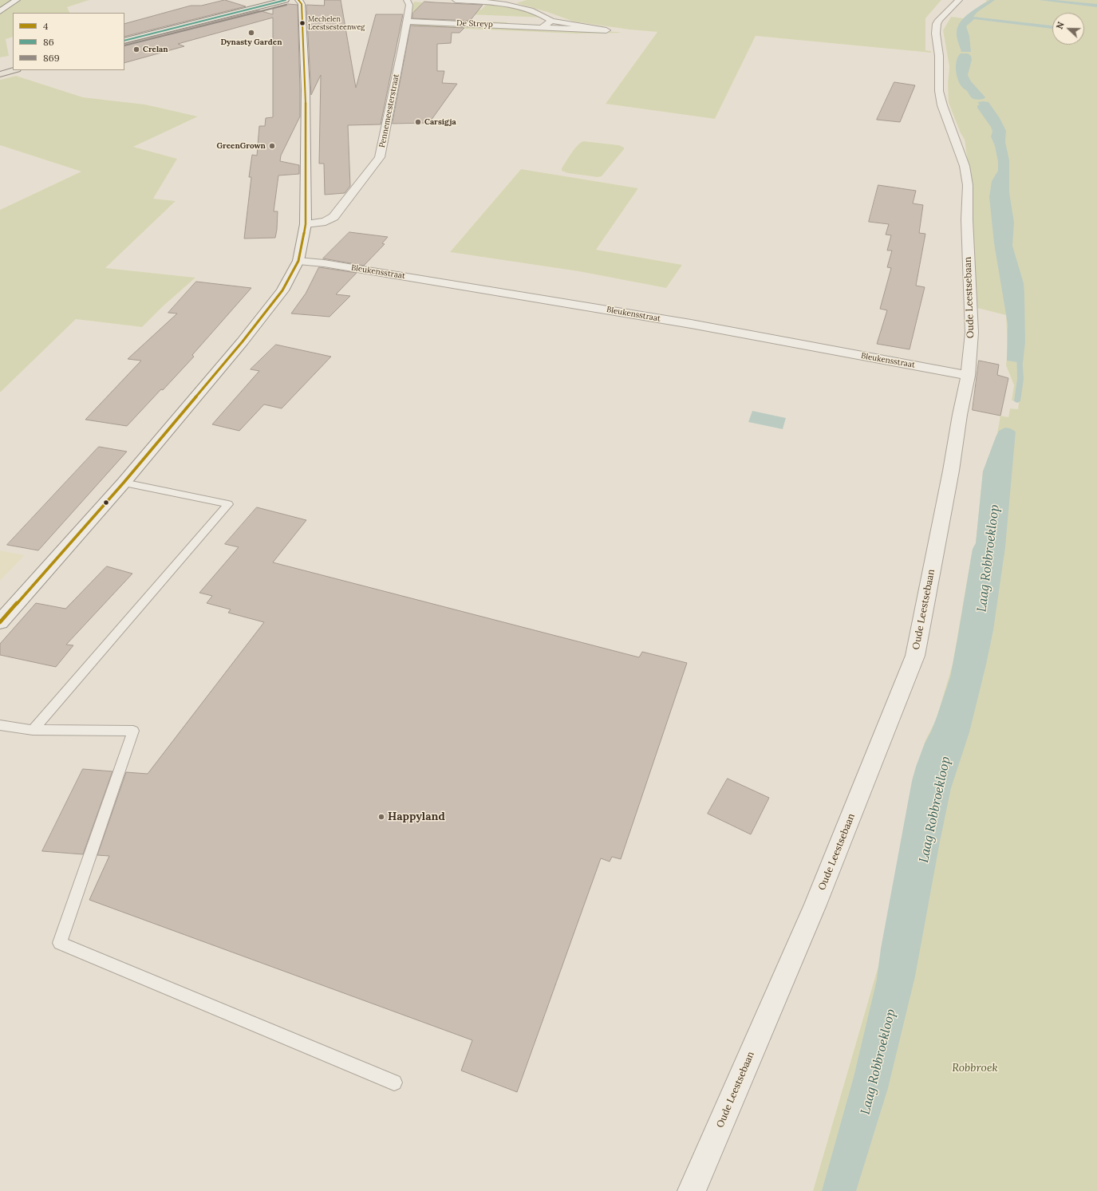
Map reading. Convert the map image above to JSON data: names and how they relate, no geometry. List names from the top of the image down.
{
  "streets": {
    "street": [
      "De Streyp",
      "Pennemeesterstraat",
      "Bleukensstraat",
      "Oude Leestsebaan"
    ]
  },
  "crossings": [
    ["De Streyp", "Pennemeesterstraat"],
    ["Bleukensstraat", "Oude Leestsebaan"]
  ],
  "water": ["Laag Robbroekloop"],
  "parks": ["Robbroek"],
  "places": [
    "Mechelen Leestsesteenweg",
    "Dynasty Garden",
    "Crelan",
    "Carsigja",
    "GreenGrown",
    "Happyland"
  ],
  "lines": ["transit line 4", "transit line 86", "transit line 869"],
  "legend": ["4", "86", "869"],
  "north": "left"
}
